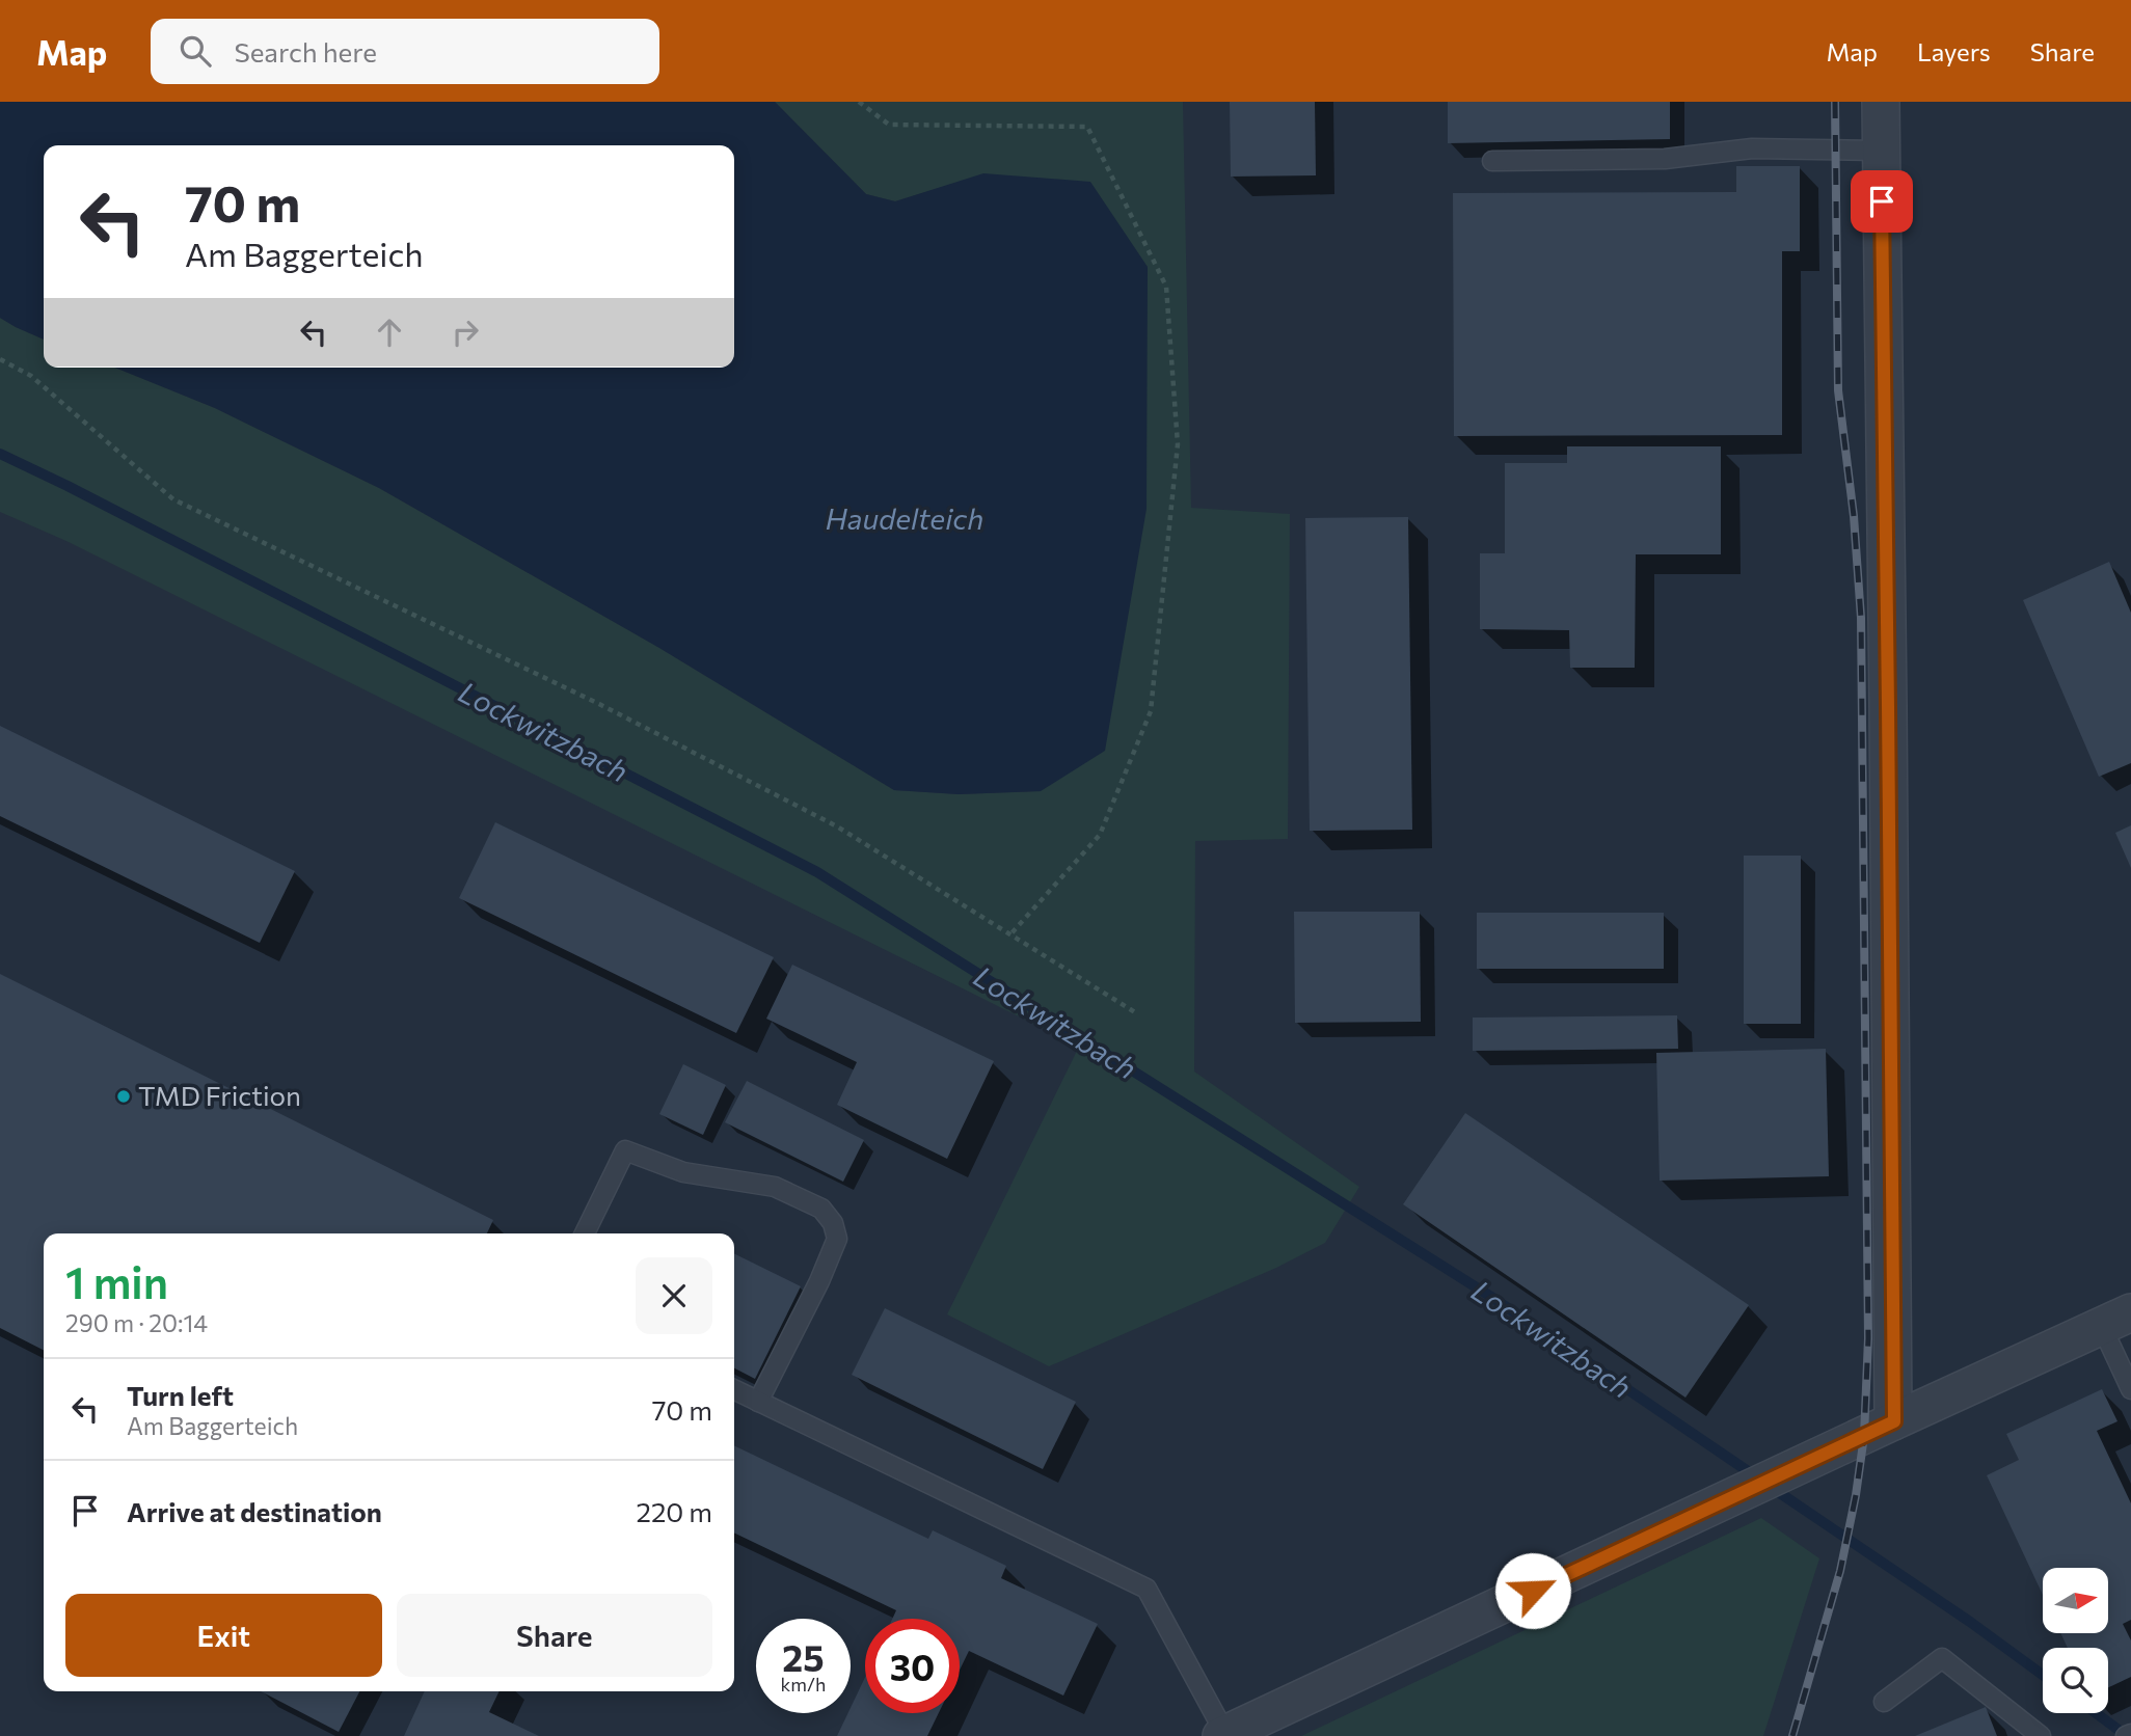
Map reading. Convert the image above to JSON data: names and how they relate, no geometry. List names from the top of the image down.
{
  "water": ["Haudelteich", "Lockwitzbach"],
  "places": ["TMD Friction"],
  "north": "right",
  "page": {
    "header": "Map",
    "search": "Search here",
    "nav": ["Map", "Layers", "Share"],
    "turn": ["70 m", "Am Baggerteich"],
    "heading": ["1 min", "290 m · 20:14"],
    "list": [
      {
        "name": "Turn left",
        "note": "Am Baggerteich",
        "value": "70 m"
      },
      {
        "name": "Arrive at destination",
        "value": "220 m"
      }
    ],
    "buttons": ["Exit", "Share"],
    "speed": "25 km/h",
    "limit": "30"
  }
}
